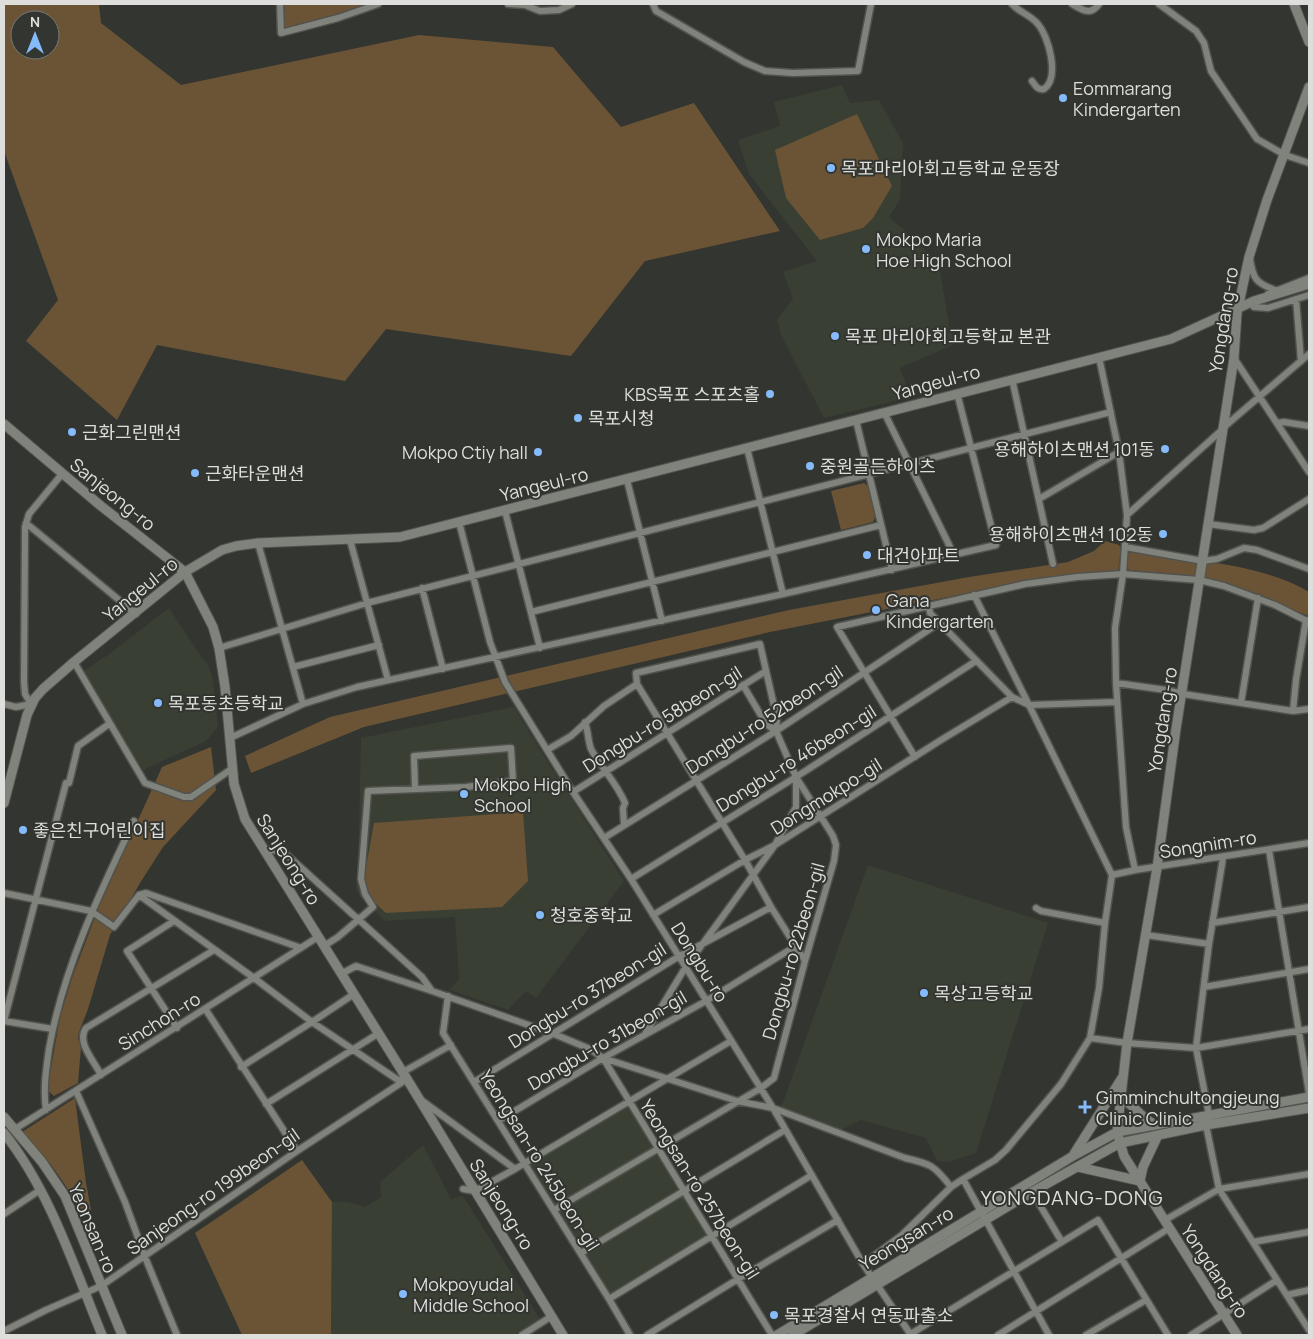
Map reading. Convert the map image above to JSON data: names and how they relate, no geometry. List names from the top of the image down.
{
  "streets": {
    "street": [
      "Yongdang-ro",
      "Yangeul-ro",
      "Sanjeong-ro",
      "Dongbu-ro 58beon-gil",
      "Dongbu-ro 52beon-gil",
      "Dongbu-ro 46beon-gil",
      "Dongmokpo-gil",
      "Songnim-ro",
      "Dongbu-ro 22beon-gil",
      "Dongbu-ro",
      "Dongbu-ro 37beon-gil",
      "Sinchon-ro",
      "Dongbu-ro 31beon-gil",
      "Yeongsan-ro 245beon-gil",
      "Yeongsan-ro 257beon-gil",
      "Sanjeong-ro 199beon-gil",
      "Yeonsan-ro",
      "Yeongsan-ro"
    ]
  },
  "crossings": [
    ["Yongdang-ro", "Yangeul-ro"],
    ["Yongdang-ro", "Songnim-ro"],
    ["Yongdang-ro", "Yeongsan-ro"],
    ["Yangeul-ro", "Sanjeong-ro"],
    ["Yangeul-ro", "Dongbu-ro"],
    ["Sanjeong-ro", "Sinchon-ro"],
    ["Sanjeong-ro", "Sanjeong-ro 199beon-gil"],
    ["Dongbu-ro 58beon-gil", "Dongbu-ro"],
    ["Dongbu-ro 52beon-gil", "Dongbu-ro"],
    ["Dongbu-ro 46beon-gil", "Dongbu-ro 22beon-gil"],
    ["Dongbu-ro 46beon-gil", "Dongbu-ro"],
    ["Dongmokpo-gil", "Dongbu-ro 22beon-gil"],
    ["Dongmokpo-gil", "Dongbu-ro"],
    ["Dongbu-ro 22beon-gil", "Dongbu-ro"],
    ["Dongbu-ro 22beon-gil", "Yeongsan-ro 245beon-gil"],
    ["Dongbu-ro 22beon-gil", "Yeongsan-ro 257beon-gil"],
    ["Dongbu-ro", "Dongbu-ro 37beon-gil"],
    ["Dongbu-ro", "Dongbu-ro 31beon-gil"],
    ["Dongbu-ro", "Yeongsan-ro"],
    ["Dongbu-ro 37beon-gil", "Yeongsan-ro 245beon-gil"],
    ["Sinchon-ro", "Yeonsan-ro"],
    ["Dongbu-ro 31beon-gil", "Yeongsan-ro 245beon-gil"],
    ["Dongbu-ro 31beon-gil", "Yeongsan-ro 257beon-gil"],
    ["Yeongsan-ro 245beon-gil", "Sanjeong-ro 199beon-gil"],
    ["Sanjeong-ro 199beon-gil", "Yeonsan-ro"]
  ],
  "districts": ["YONGDANG-DONG"],
  "places": {
    "other": [
      "Eommarang Kindergarten",
      "목포마리아회고등학교 운동장",
      "Mokpo Maria Hoe High School",
      "목포 마리아회고등학교 본관",
      "KBS목포 스포츠홀",
      "목포시청",
      "근화그린맨션",
      "용해하이츠맨션 101동",
      "Mokpo Ctiy hall",
      "중원골든하이츠",
      "근화타운맨션",
      "용해하이츠맨션 102동",
      "대건아파트",
      "Gana Kindergarten",
      "목포동초등학교",
      "Mokpo High School",
      "좋은친구어린이집",
      "청호중학교",
      "목상고등학교",
      "Mokpoyudal Middle School",
      "목포경찰서 연동파출소"
    ],
    "health": ["Gimminchultongjeung Clinic Clinic"]
  },
  "north": "top"
}
